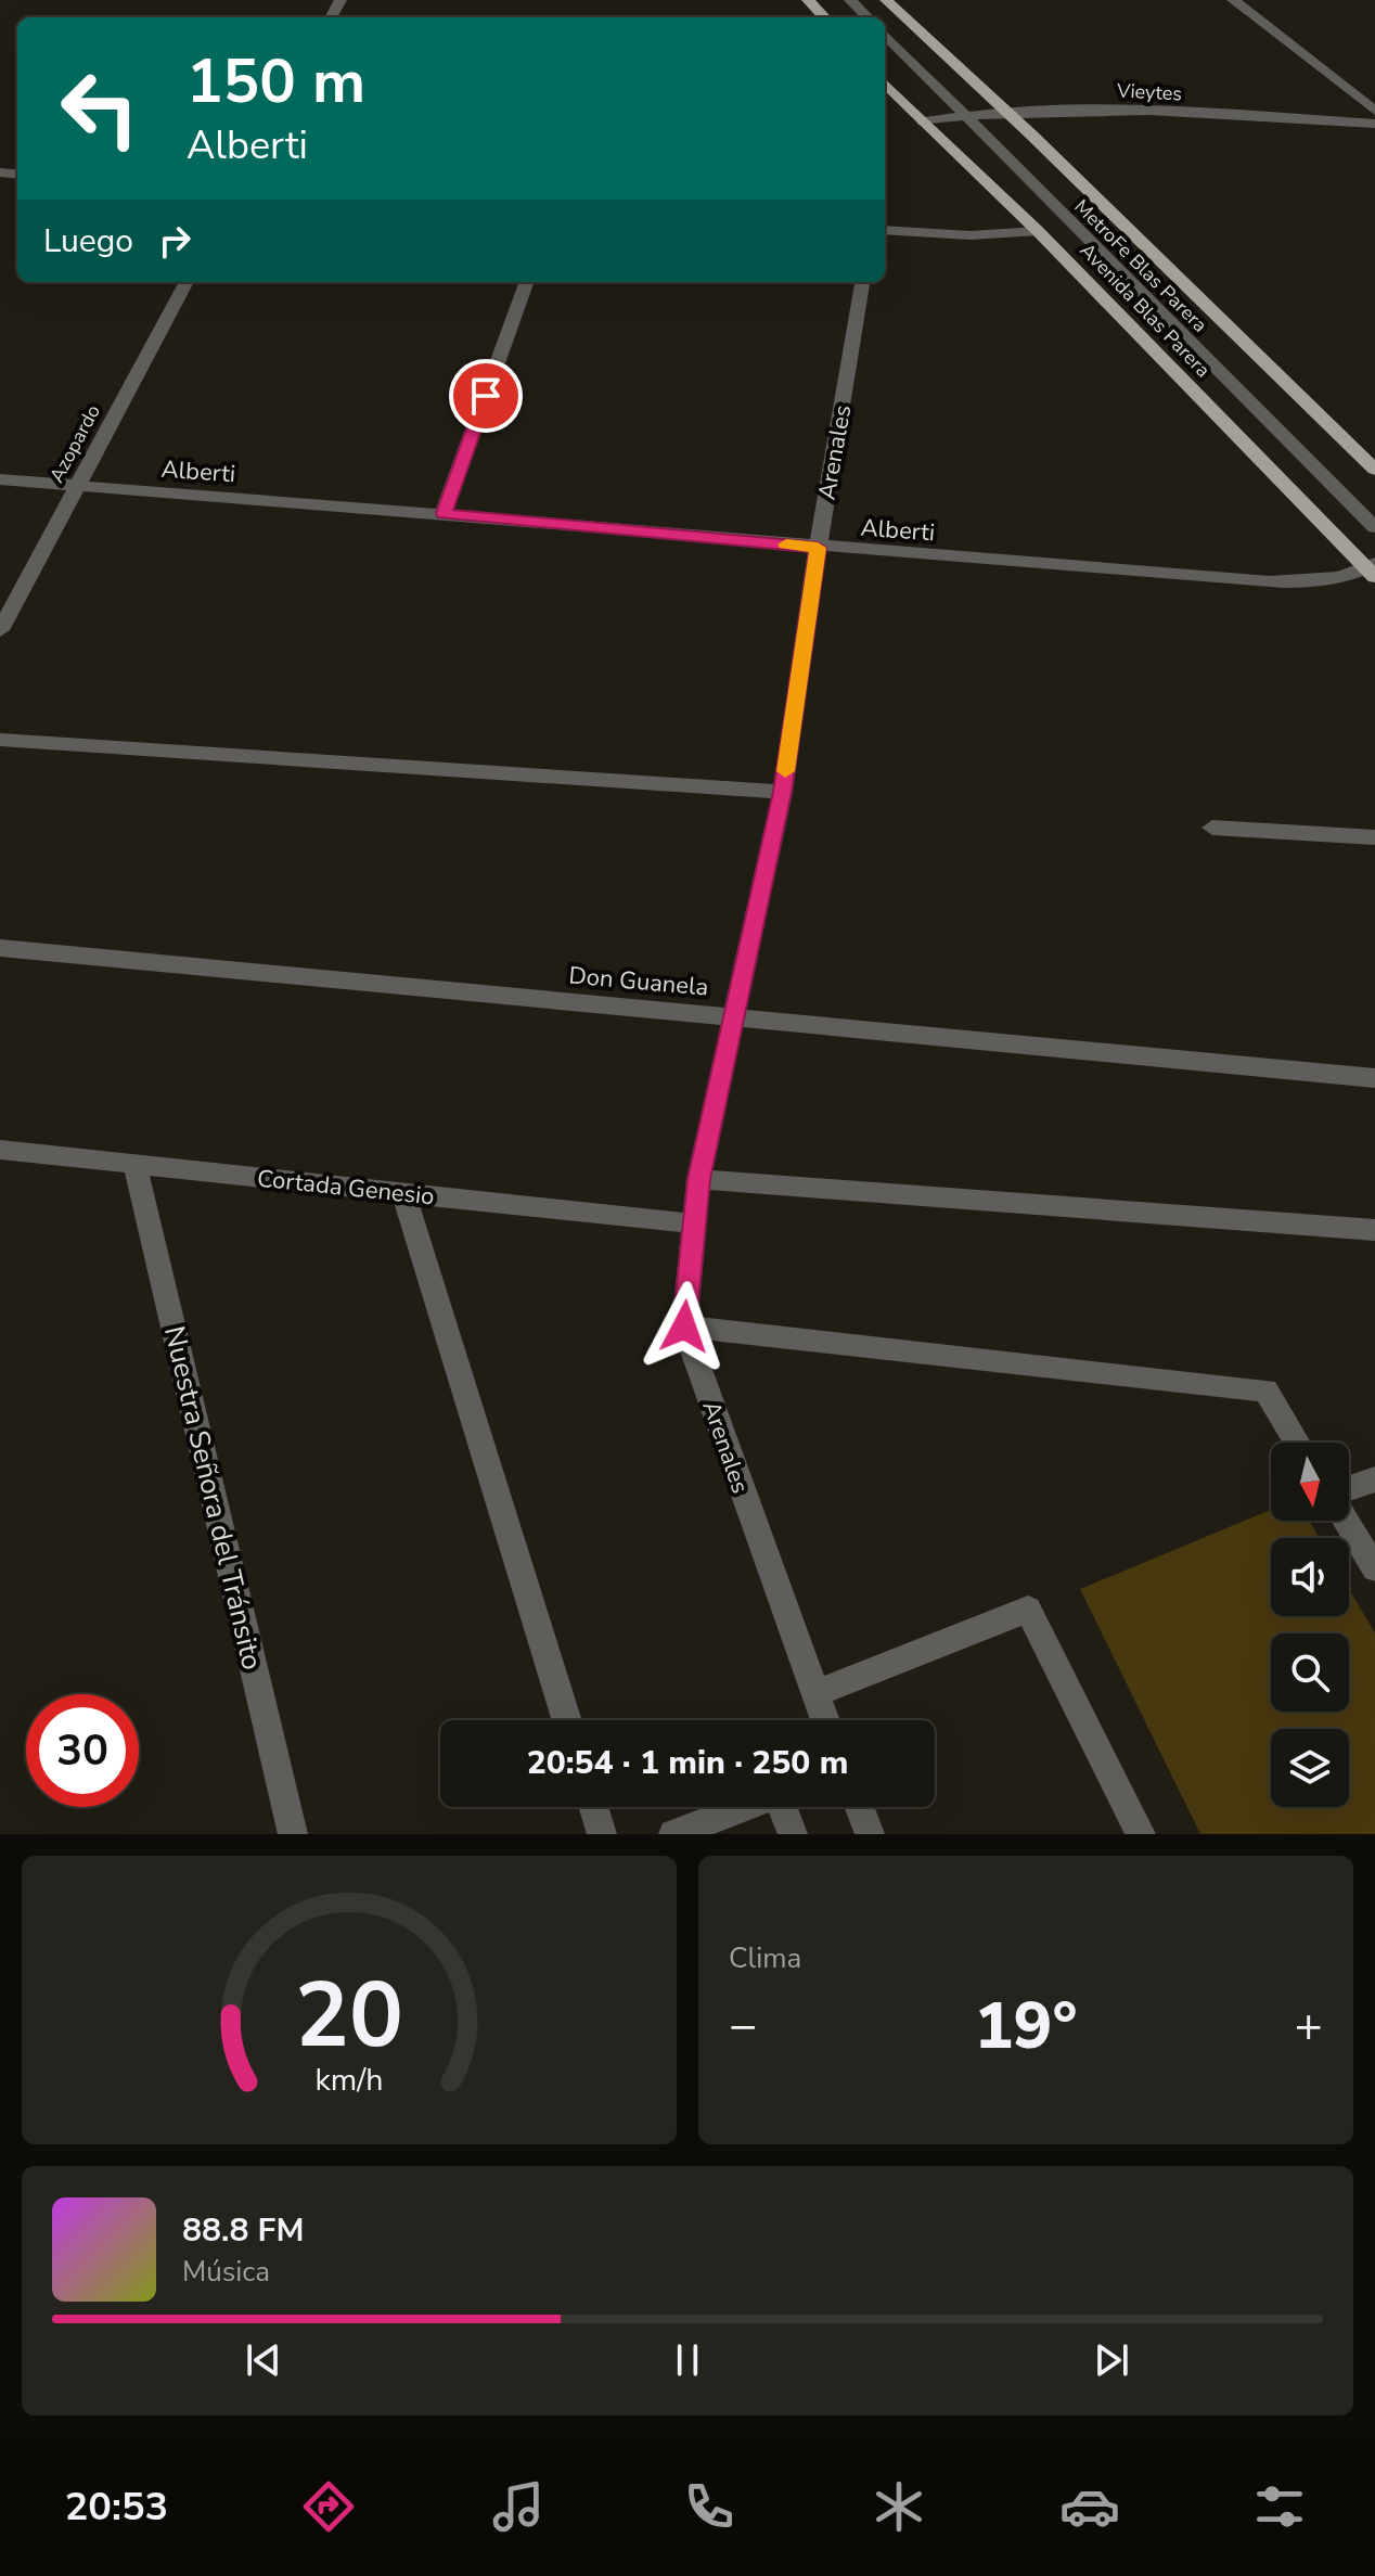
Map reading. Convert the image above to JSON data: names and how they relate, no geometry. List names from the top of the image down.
{
  "streets": {
    "main road": ["Avenida Blas Parera"],
    "street": [
      "Vieytes",
      "MetroFe Blas Parera",
      "Azopardo",
      "Arenales",
      "Alberti",
      "Don Guanela",
      "Cortada Genesio",
      "Nuestra Señora del Tránsito"
    ]
  },
  "crossings": [
    ["Vieytes", "MetroFe Blas Parera"],
    ["Vieytes", "Avenida Blas Parera"],
    ["Avenida Blas Parera", "Alberti"],
    ["Azopardo", "Alberti"],
    ["Arenales", "Alberti"],
    ["Arenales", "Don Guanela"],
    ["Arenales", "Cortada Genesio"],
    ["Cortada Genesio", "Nuestra Señora del Tránsito"]
  ],
  "north": "bottom",
  "page": {
    "turn": ["150 m", "Alberti"],
    "then": "Luego",
    "limit": "30",
    "trip": "20:54 · 1 min · 250 m",
    "tile": "Clima",
    "heat": ["−", "19°", "+"],
    "song": ["88.8 FM", "Música"],
    "tabs": "20:53",
    "gauge": ["20", "km/h"]
  }
}
